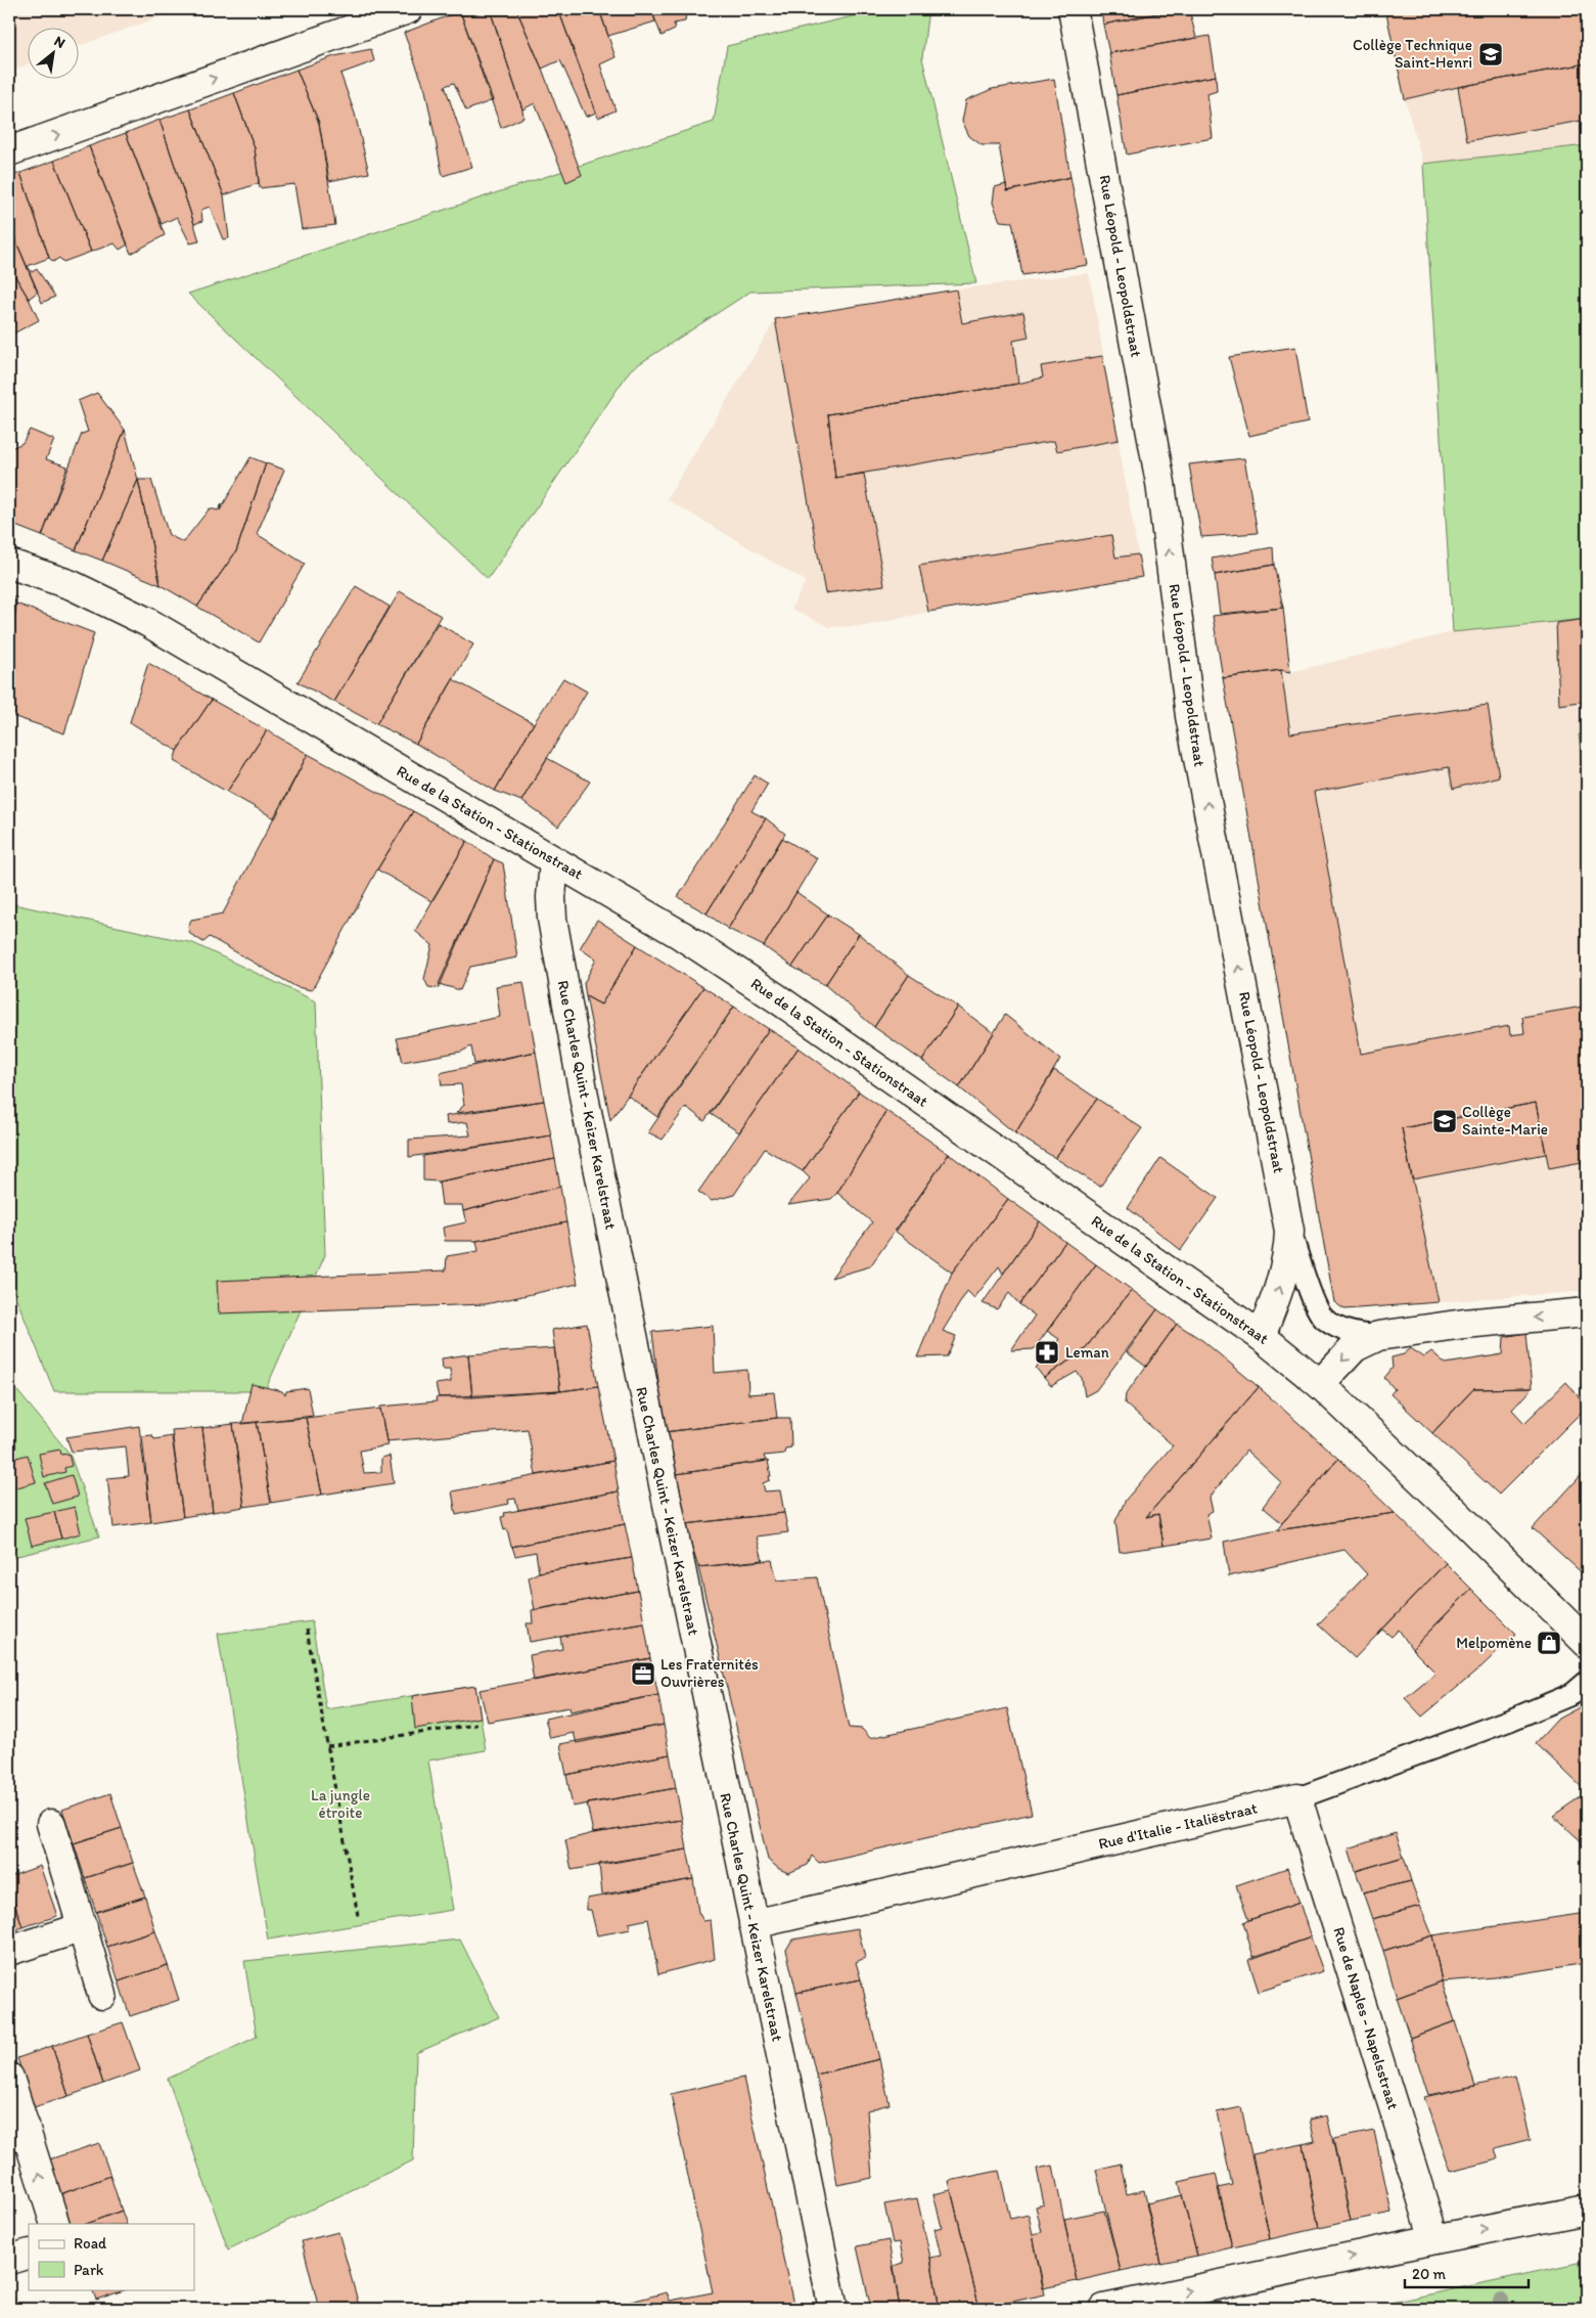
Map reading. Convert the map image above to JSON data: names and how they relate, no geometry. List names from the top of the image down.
{
  "streets": {
    "street": [
      "Rue Léopold - Leopoldstraat",
      "Rue de la Station - Stationstraat",
      "Rue Charles Quint - Keizer Karelstraat",
      "Rue d'Italie - Italiëstraat",
      "Rue de Naples - Napelsstraat"
    ]
  },
  "crossings": [
    ["Rue Léopold - Leopoldstraat", "Rue de la Station - Stationstraat"],
    ["Rue de la Station - Stationstraat", "Rue Charles Quint - Keizer Karelstraat"],
    ["Rue Charles Quint - Keizer Karelstraat", "Rue d'Italie - Italiëstraat"],
    ["Rue d'Italie - Italiëstraat", "Rue de Naples - Napelsstraat"]
  ],
  "one_way": ["Rue Léopold - Leopoldstraat"],
  "parks": ["La jungle étroite"],
  "places": {
    "school or university": ["Collège Technique Saint-Henri", "Collège Sainte-Marie"],
    "pharmacy": ["Leman"],
    "shop": ["Melpomène"],
    "office": ["Les Fraternités Ouvrières"]
  },
  "legend": ["Road", "Park"],
  "scale_bar": "20 m",
  "north": "top right"
}
